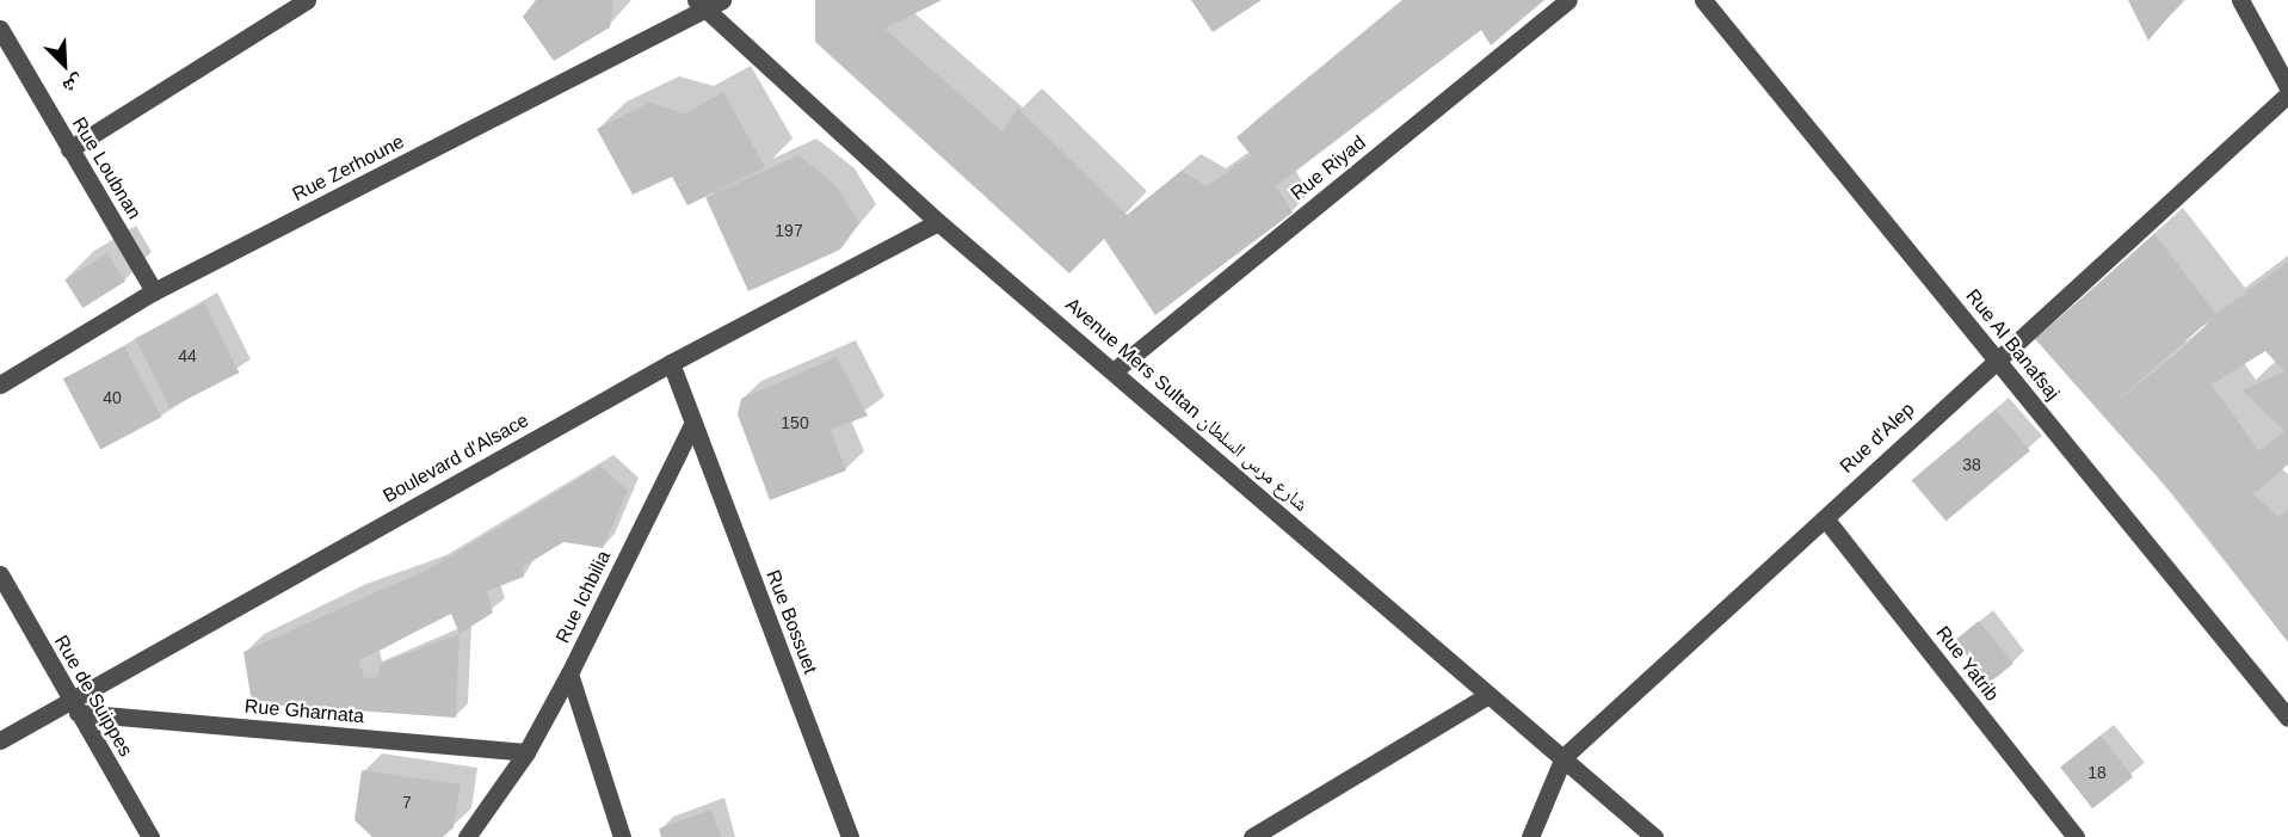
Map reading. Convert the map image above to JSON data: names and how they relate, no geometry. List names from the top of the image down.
{
  "streets": {
    "street": [
      "Rue Loubnan",
      "Rue Zerhoune",
      "Rue Riyad",
      "Rue Al Banafsaj",
      "Avenue Mers Sultan شارع مرس السلطان",
      "Rue d'Alep",
      "Boulevard d'Alsace",
      "Rue Ichbilia",
      "Rue Bossuet",
      "Rue Yatrib",
      "Rue de Suippes",
      "Rue Gharnata"
    ]
  },
  "crossings": [
    ["Rue Loubnan", "Rue Zerhoune"],
    ["Rue Zerhoune", "Avenue Mers Sultan شارع مرس السلطان"],
    ["Rue Riyad", "Avenue Mers Sultan شارع مرس السلطان"],
    ["Rue Al Banafsaj", "Rue d'Alep"],
    ["Avenue Mers Sultan شارع مرس السلطان", "Rue d'Alep"],
    ["Avenue Mers Sultan شارع مرس السلطان", "Boulevard d'Alsace"],
    ["Rue d'Alep", "Rue Yatrib"],
    ["Boulevard d'Alsace", "Rue de Suippes"],
    ["Boulevard d'Alsace", "Rue Gharnata"],
    ["Rue Ichbilia", "Rue Bossuet"],
    ["Rue Ichbilia", "Rue Gharnata"],
    ["Rue de Suippes", "Rue Gharnata"]
  ],
  "house_numbers": [
    "197",
    "44",
    "40",
    "150",
    "38",
    "18",
    "7"
  ],
  "north": "bottom right"
}
